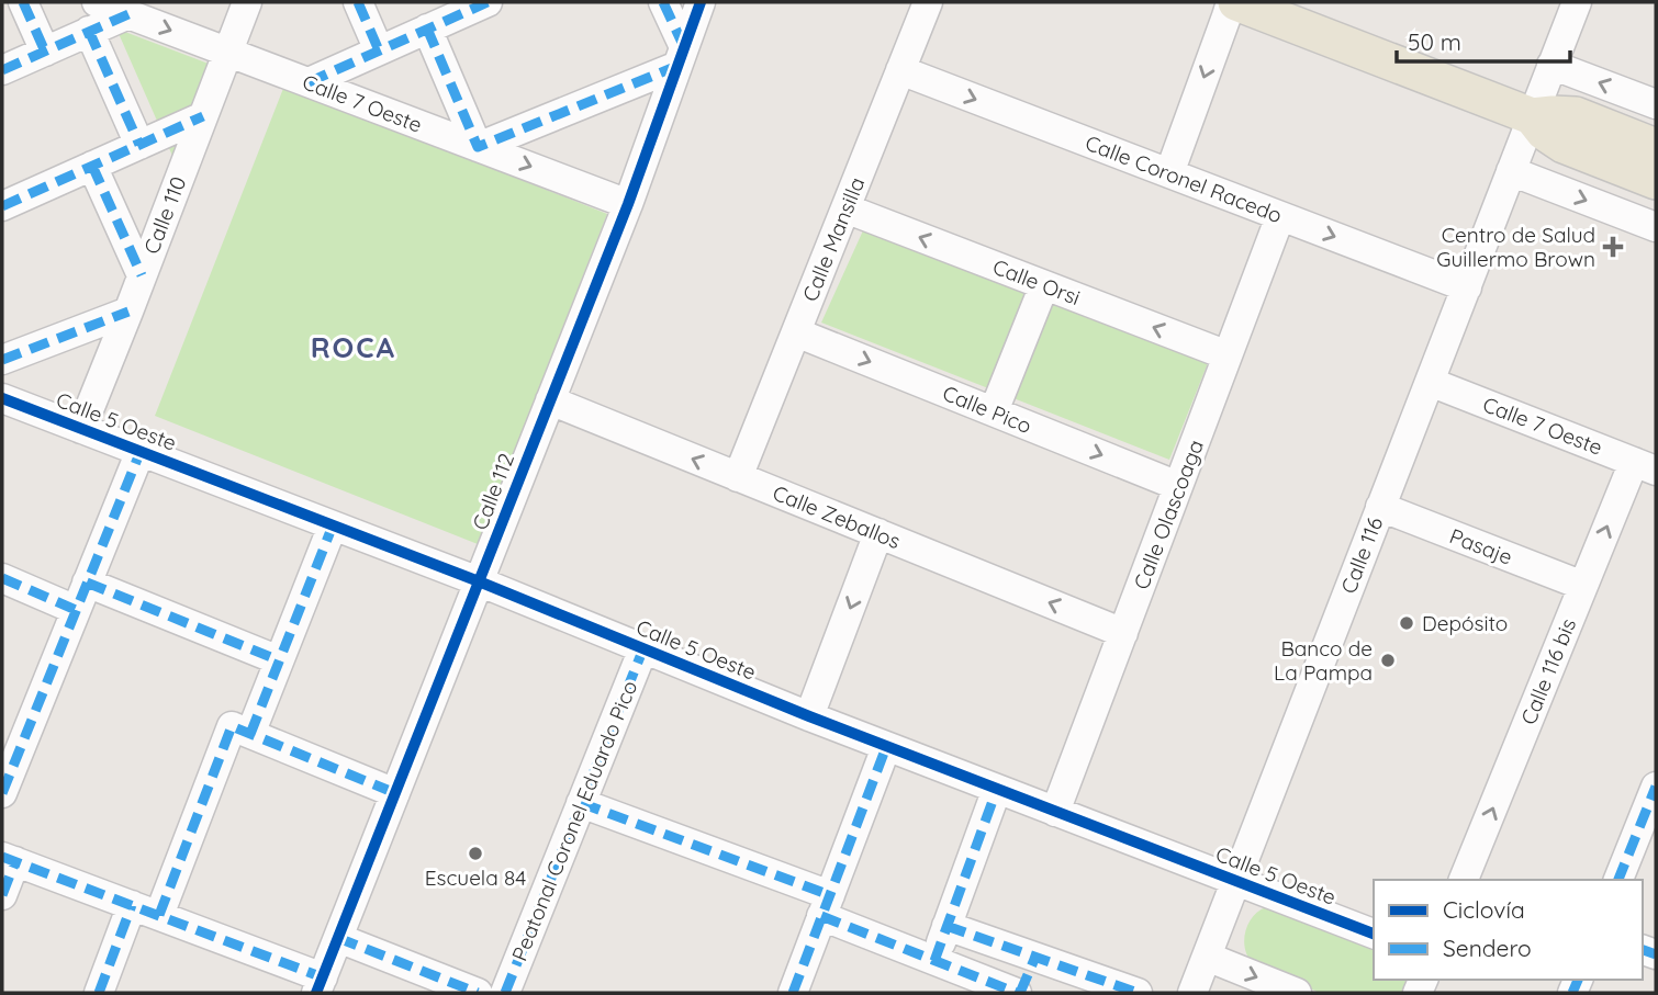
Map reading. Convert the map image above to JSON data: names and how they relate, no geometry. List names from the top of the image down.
{
  "streets": {
    "street": [
      "Calle 7 Oeste",
      "Calle Coronel Racedo",
      "Calle 110",
      "Calle Mansilla",
      "Calle Orsi",
      "Calle Pico",
      "Calle 5 Oeste",
      "Calle 112",
      "Calle Olascoaga",
      "Calle Zeballos",
      "Pasaje",
      "Calle 116",
      "Calle 116 bis",
      "Peatonal Coronel Eduardo Pico"
    ]
  },
  "crossings": [
    ["Calle 7 Oeste", "Calle 110"],
    ["Calle 7 Oeste", "Calle 112"],
    ["Calle 7 Oeste", "Calle 116"],
    ["Calle 7 Oeste", "Calle 116 bis"],
    ["Calle Coronel Racedo", "Calle Mansilla"],
    ["Calle Coronel Racedo", "Calle Olascoaga"],
    ["Calle Coronel Racedo", "Calle 116"],
    ["Calle 110", "Calle 5 Oeste"],
    ["Calle Mansilla", "Calle Orsi"],
    ["Calle Mansilla", "Calle Pico"],
    ["Calle Mansilla", "Calle Zeballos"],
    ["Calle Orsi", "Calle Olascoaga"],
    ["Calle Pico", "Calle Olascoaga"],
    ["Calle 5 Oeste", "Calle 112"],
    ["Calle 5 Oeste", "Calle Olascoaga"],
    ["Calle 5 Oeste", "Calle 116"],
    ["Calle 5 Oeste", "Peatonal Coronel Eduardo Pico"],
    ["Calle 112", "Calle Zeballos"],
    ["Calle Olascoaga", "Calle Zeballos"],
    ["Pasaje", "Calle 116"],
    ["Pasaje", "Calle 116 bis"]
  ],
  "one_way": [
    "Calle Coronel Racedo",
    "Calle Orsi",
    "Calle Pico",
    "Calle Zeballos",
    "Calle 116 bis"
  ],
  "districts": ["ROCA"],
  "places": {
    "health": ["Centro de Salud Guillermo Brown"],
    "other": ["Depósito", "Banco de La Pampa", "Escuela 84"]
  },
  "legend": ["Ciclovía", "Sendero"],
  "scale_bar": "50 m"
}
